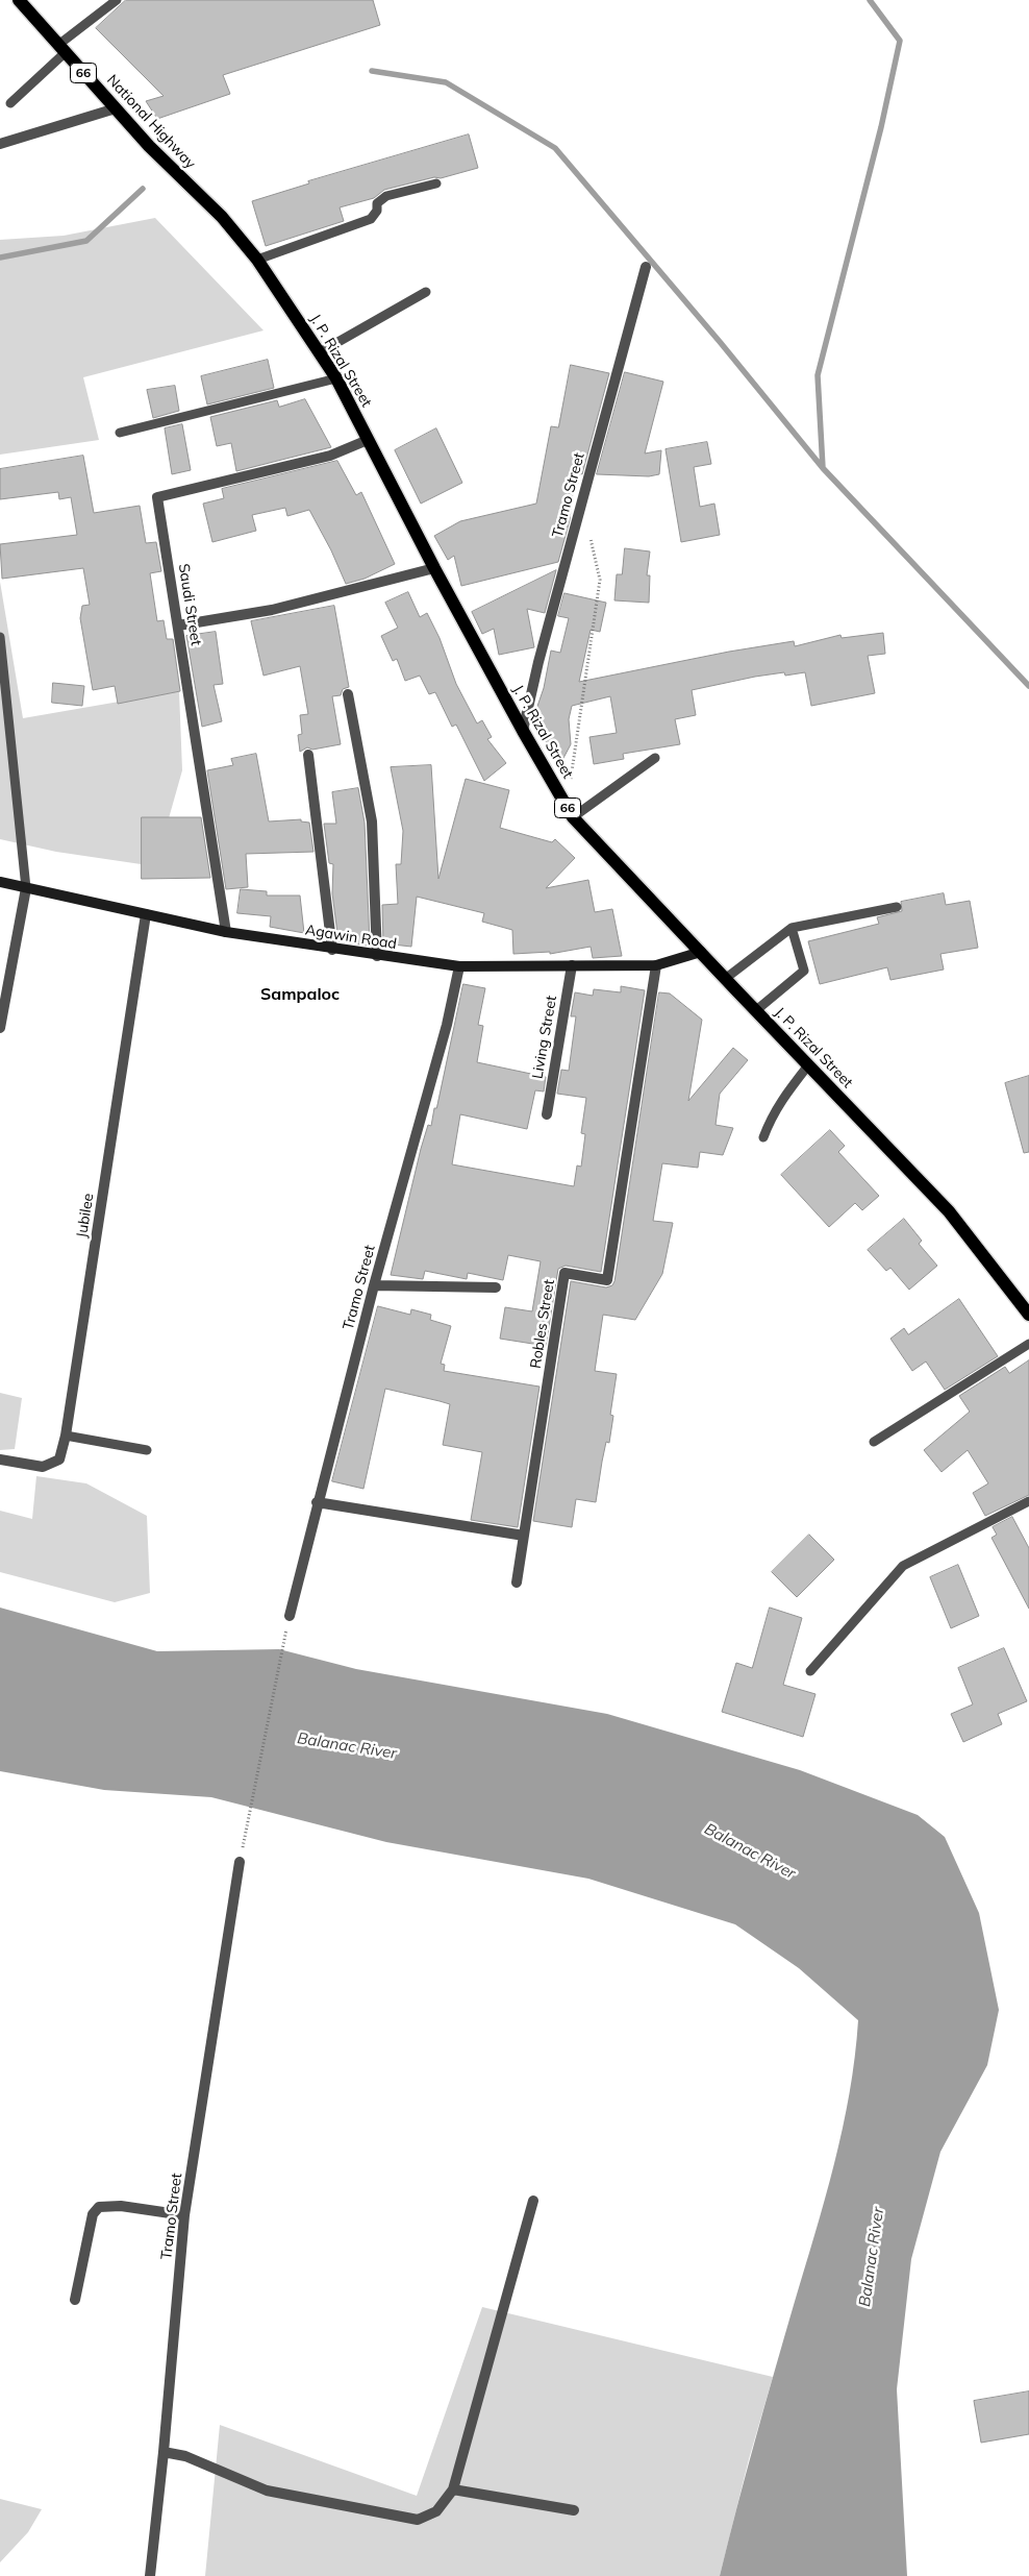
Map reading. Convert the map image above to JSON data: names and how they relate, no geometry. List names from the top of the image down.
{
  "streets": {
    "main road": ["66", "National Highway", "J. P. Rizal Street"],
    "street": [
      "Tramo Street",
      "Saudi Street",
      "Agawin Road",
      "Living Street",
      "Jubilee",
      "Robles Street"
    ]
  },
  "crossings": [
    ["National Highway", "J. P. Rizal Street"],
    ["J. P. Rizal Street", "Tramo Street"],
    ["J. P. Rizal Street", "Saudi Street"],
    ["J. P. Rizal Street", "Agawin Road"],
    ["Tramo Street", "Agawin Road"],
    ["Saudi Street", "Agawin Road"],
    ["Agawin Road", "Living Street"],
    ["Agawin Road", "Jubilee"],
    ["Agawin Road", "Robles Street"]
  ],
  "districts": ["Sampaloc"],
  "water": ["Balanac River"]
}
